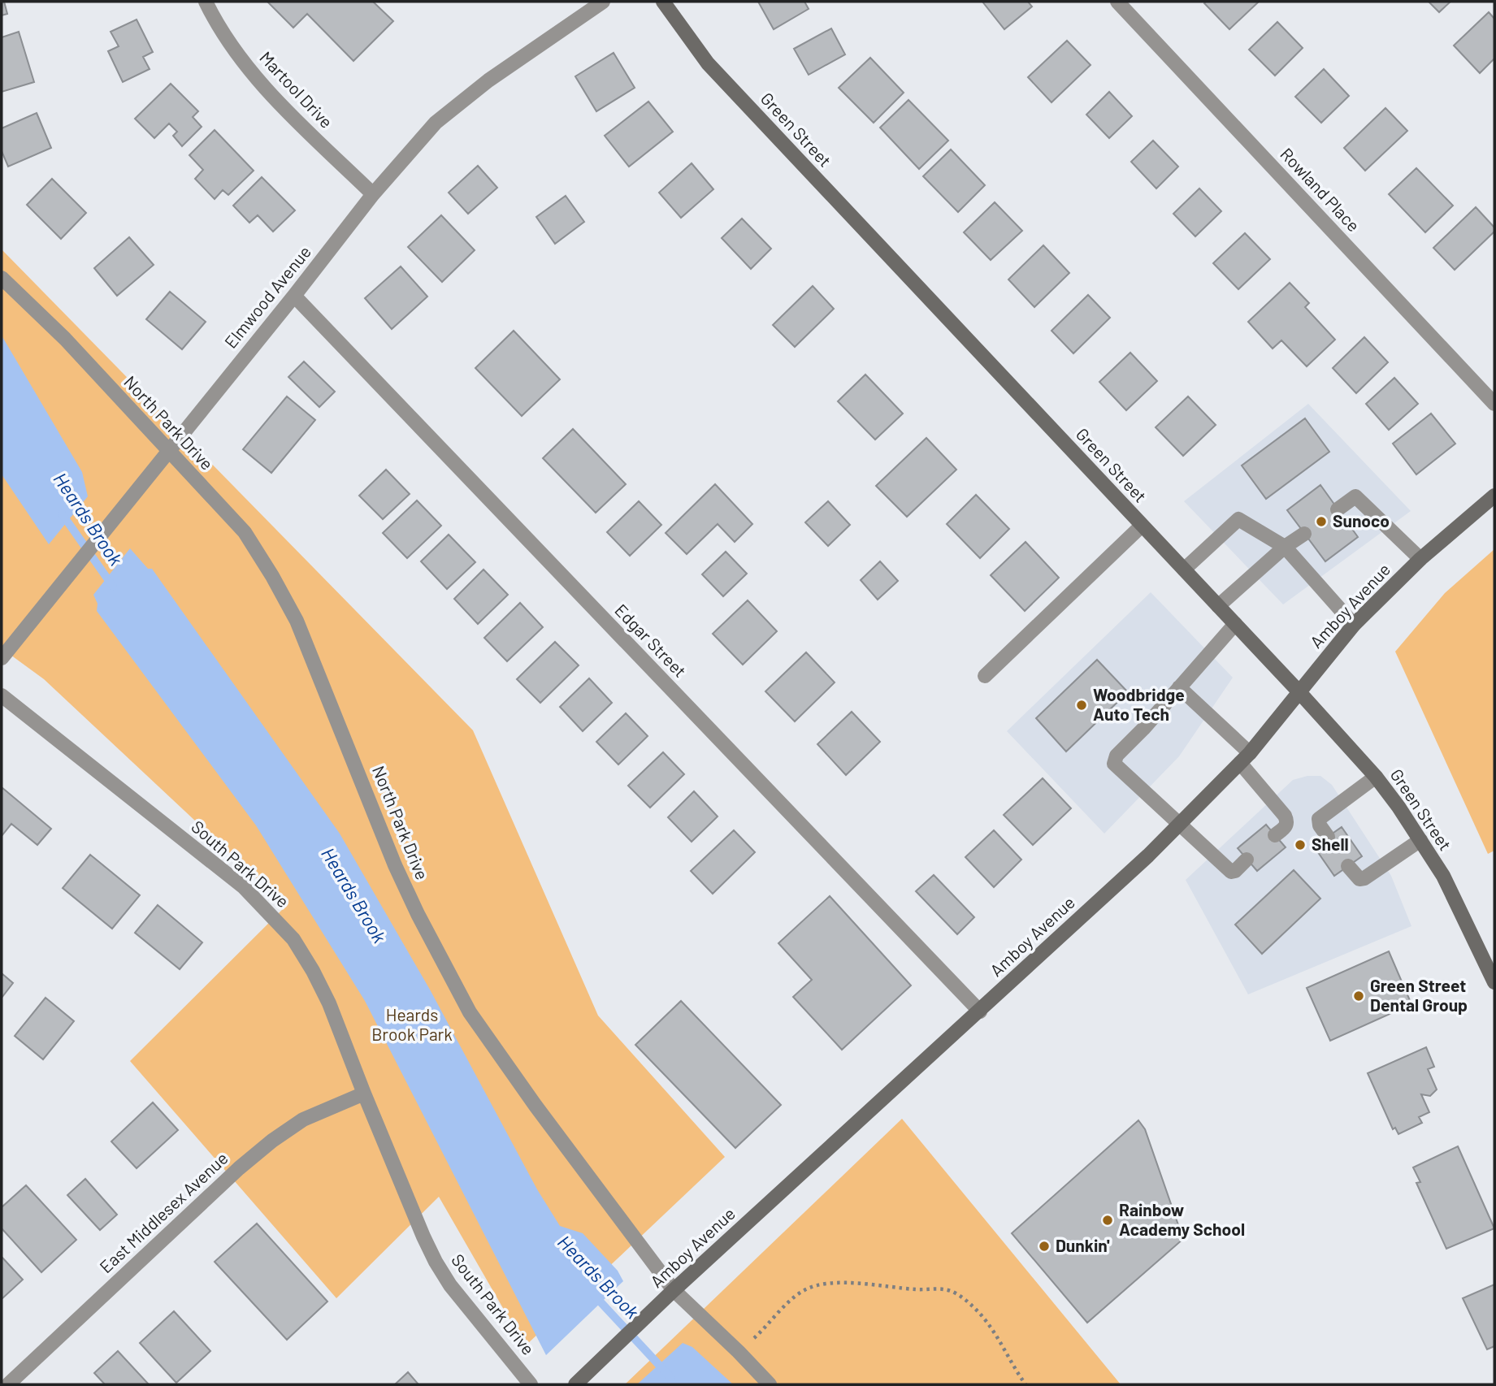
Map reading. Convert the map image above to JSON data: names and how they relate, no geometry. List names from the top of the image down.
{
  "streets": {
    "street": [
      "Martool Drive",
      "Green Street",
      "Rowland Place",
      "Elmwood Avenue",
      "North Park Drive",
      "Amboy Avenue",
      "Edgar Street",
      "South Park Drive",
      "East Middlesex Avenue"
    ]
  },
  "crossings": [
    ["Martool Drive", "Elmwood Avenue"],
    ["Green Street", "Amboy Avenue"],
    ["Elmwood Avenue", "North Park Drive"],
    ["Elmwood Avenue", "Edgar Street"],
    ["North Park Drive", "Amboy Avenue"],
    ["Amboy Avenue", "Edgar Street"],
    ["South Park Drive", "East Middlesex Avenue"]
  ],
  "water": ["Heards Brook"],
  "parks": ["Heards Brook Park"],
  "places": [
    "Sunoco",
    "Woodbridge Auto Tech",
    "Shell",
    "Green Street Dental Group",
    "Rainbow Academy School",
    "Dunkin'"
  ]
}
